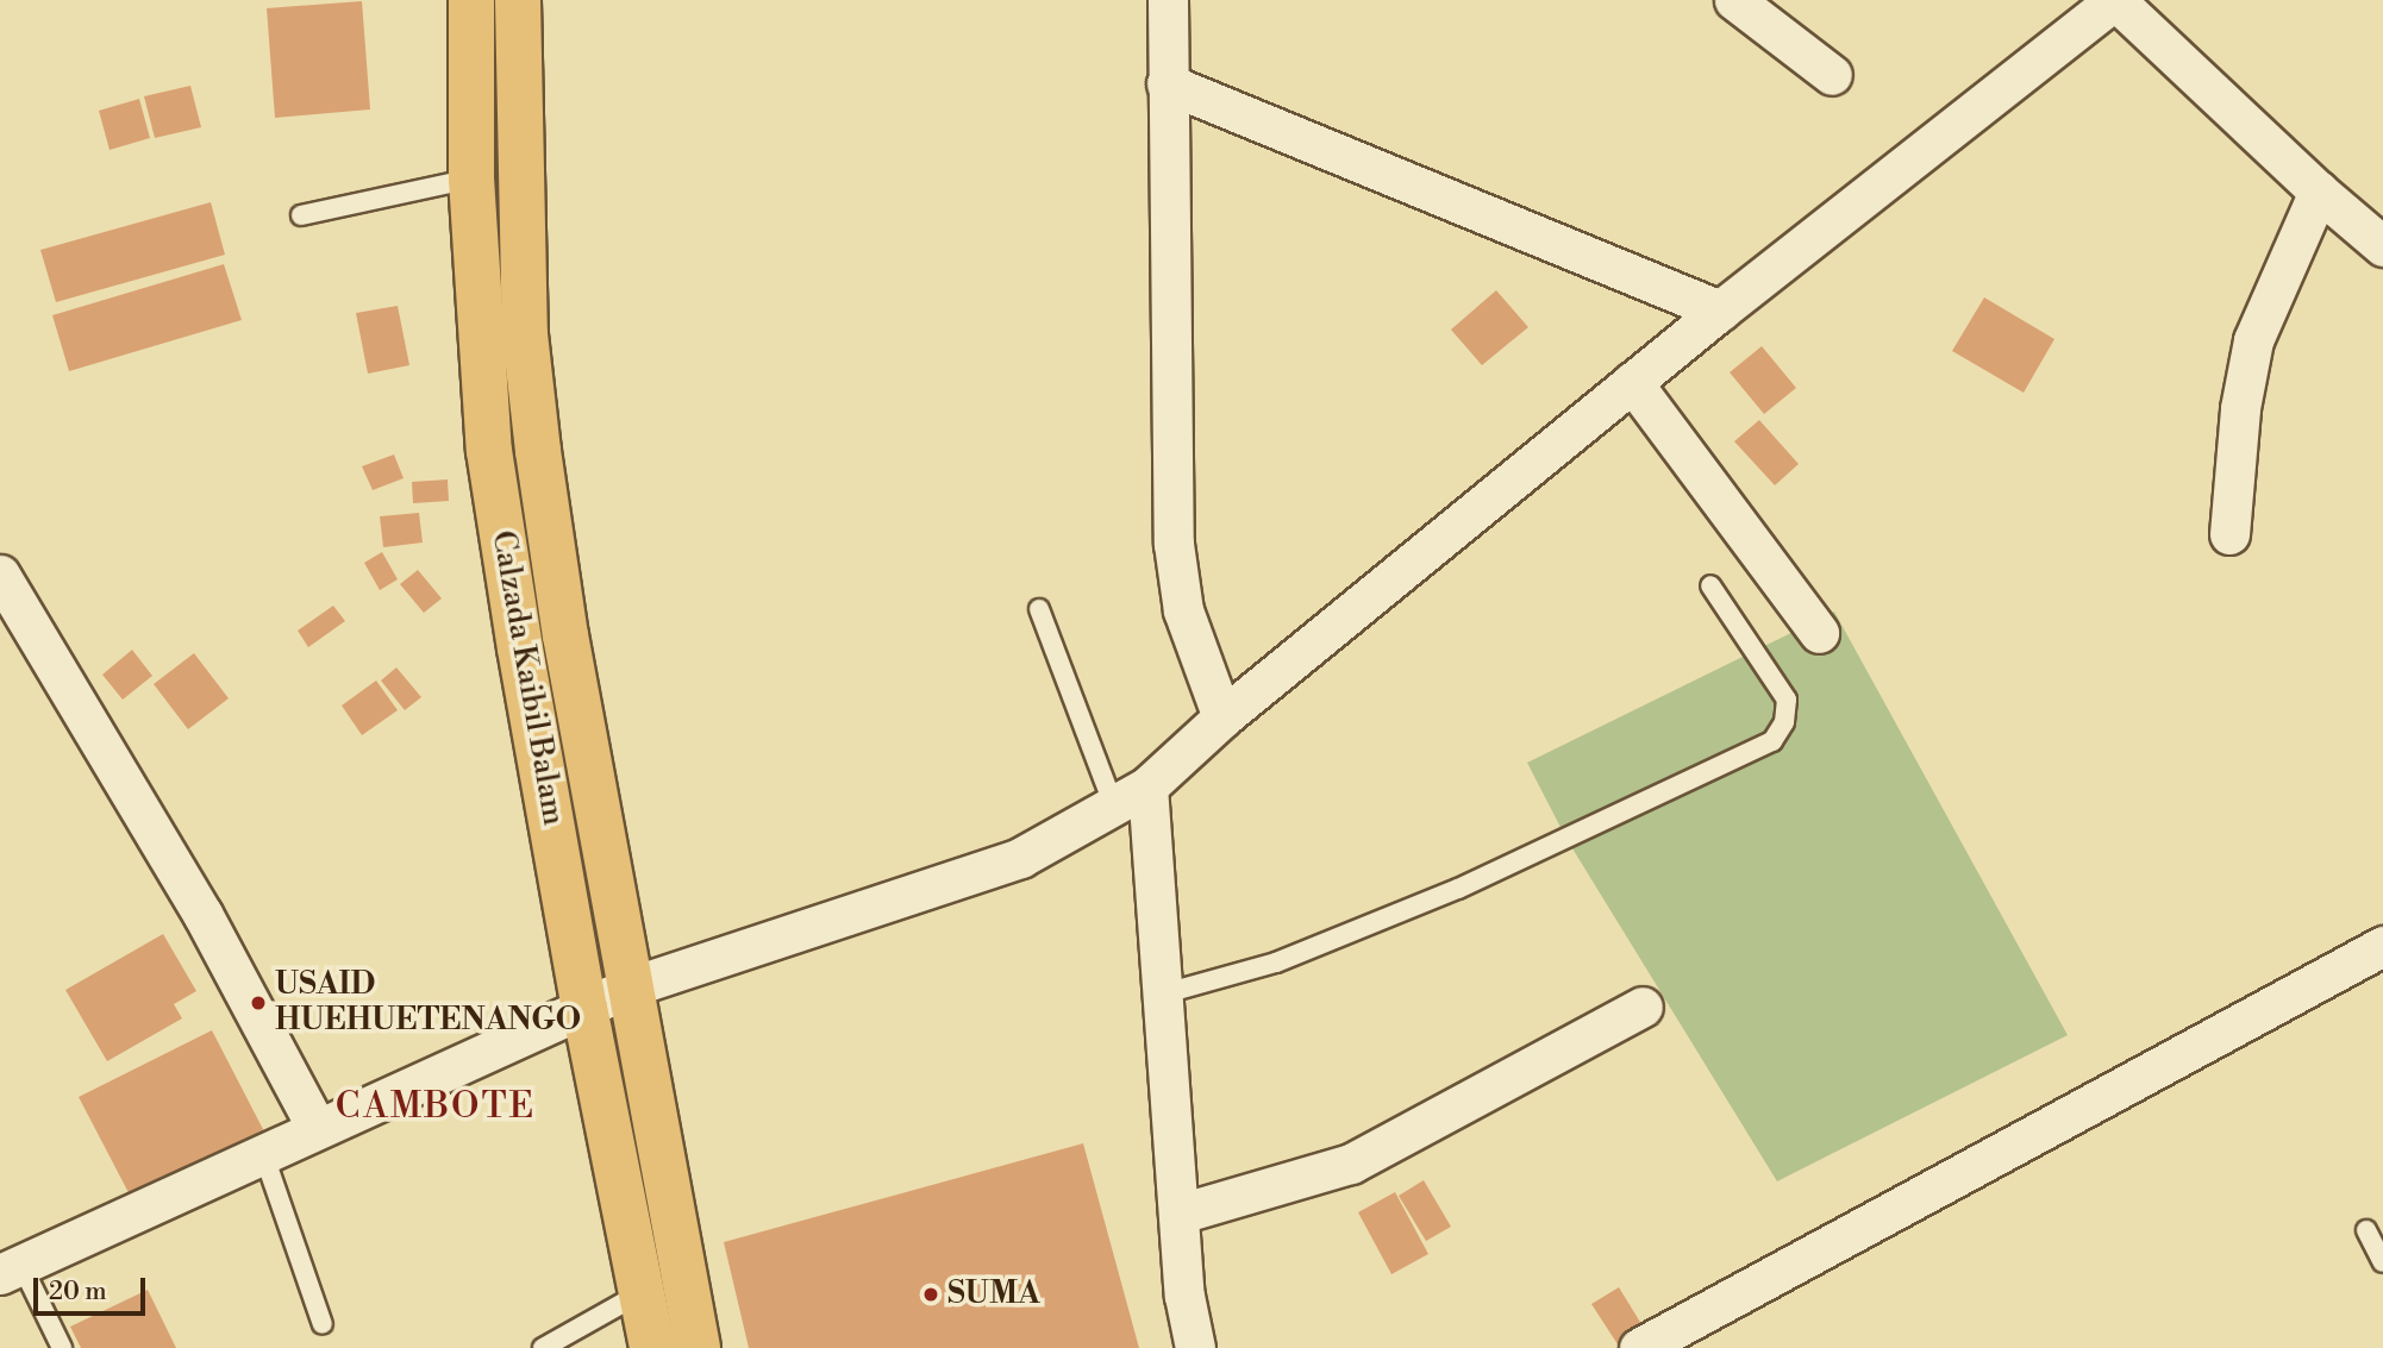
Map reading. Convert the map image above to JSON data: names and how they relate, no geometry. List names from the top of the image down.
{
  "streets": {
    "main road": ["Calzada Kaibil Balam"]
  },
  "districts": ["CAMBOTE"],
  "places": ["USAID HUEHUETENANGO", "SUMA"],
  "scale_bar": "20 m"
}
